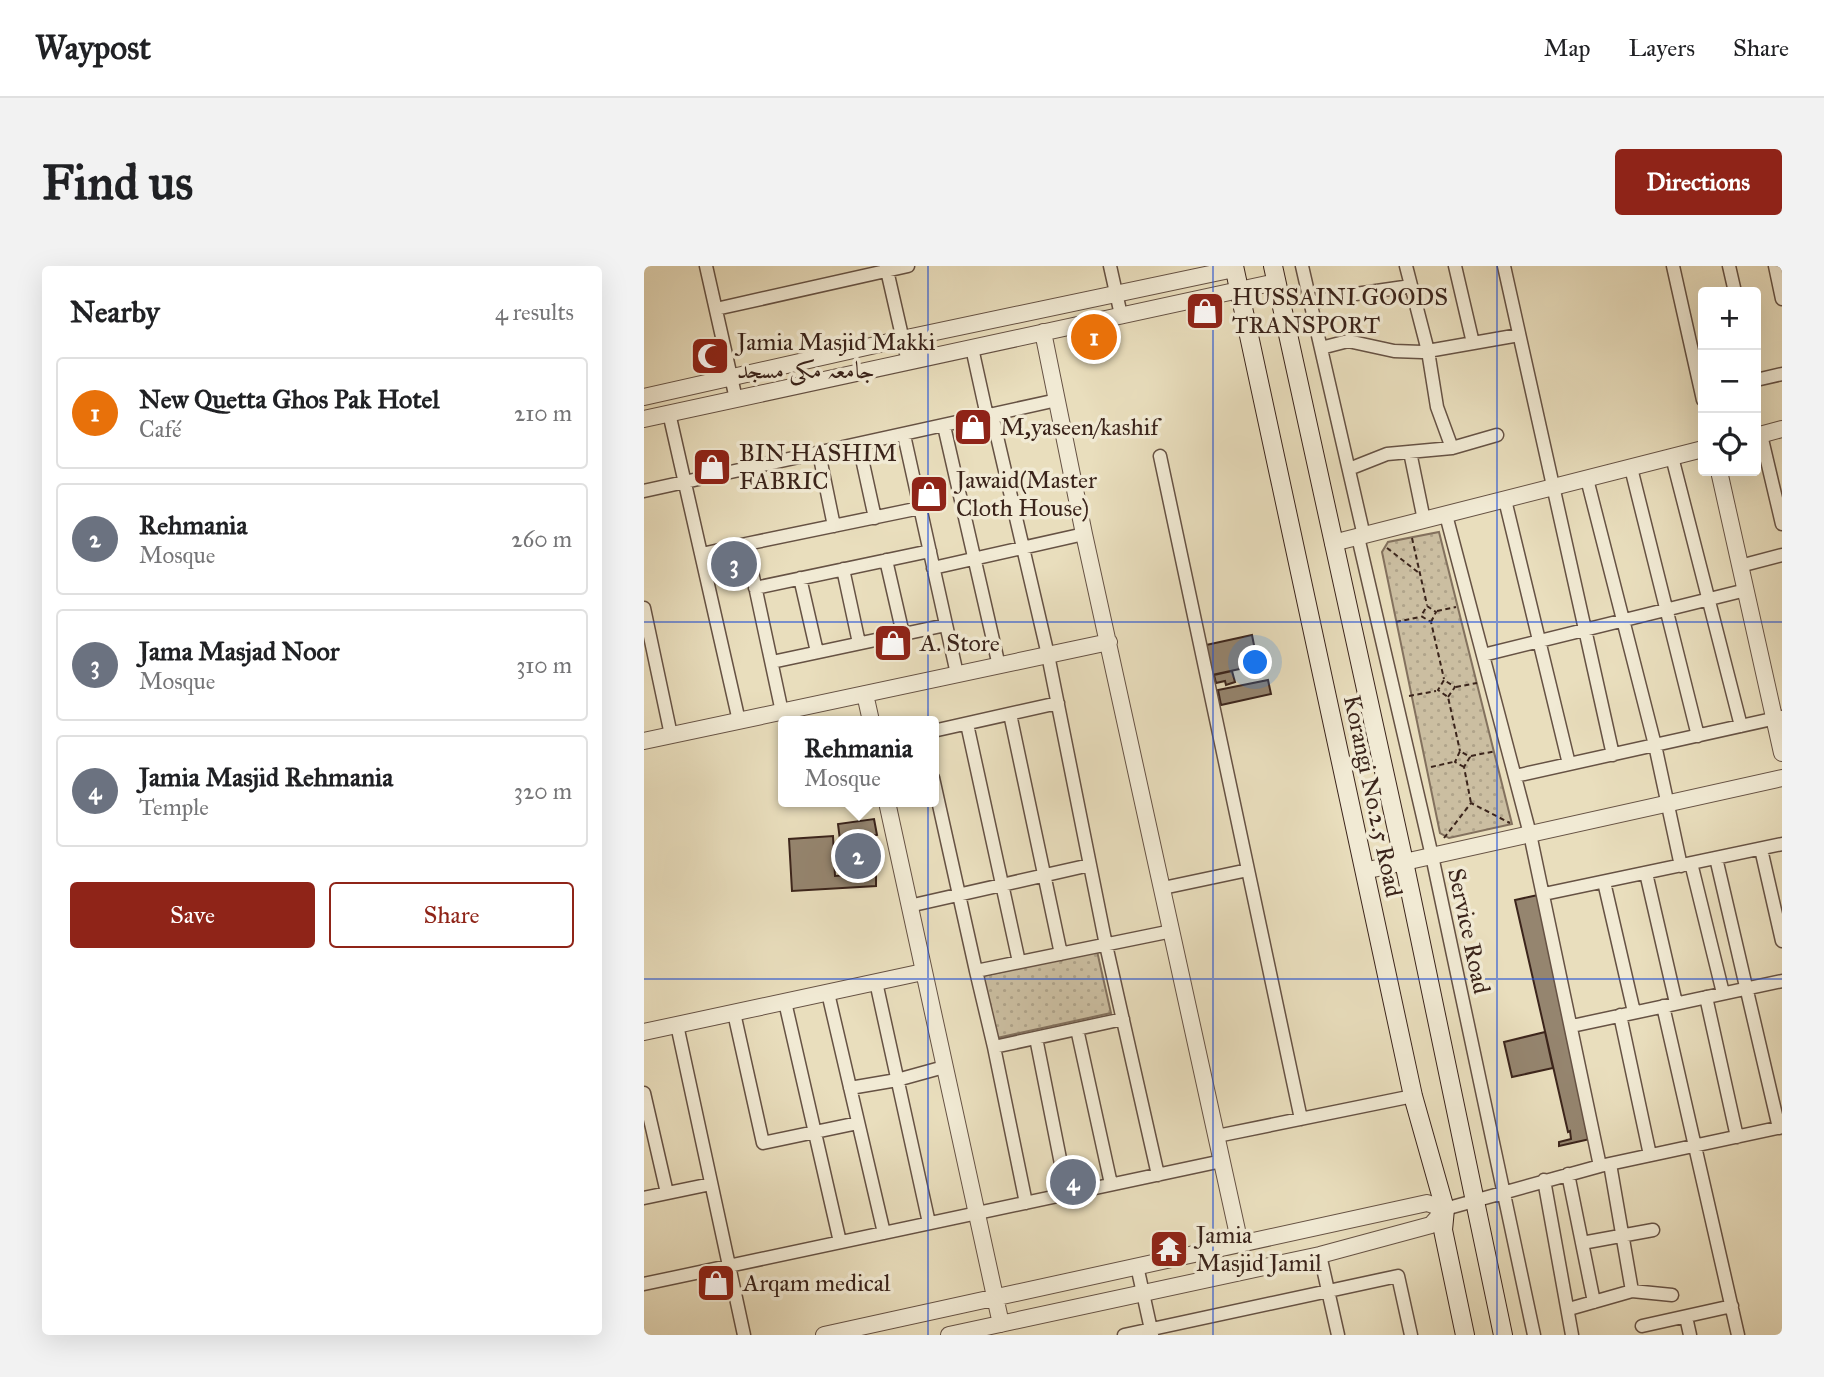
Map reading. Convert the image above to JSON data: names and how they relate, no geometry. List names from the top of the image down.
{
  "streets": {
    "main road": ["Korangi No.2.5 Road"],
    "street": ["Service Road"]
  },
  "places": {
    "shop": [
      "HUSSAINI GOODS TRANSPORT",
      "M,yaseen/kashif",
      "BIN HASHIM FABRIC",
      "Jawaid(Master Cloth House)",
      "A. Store",
      "Arqam medical"
    ],
    "mosque": ["Jamia Masjid Makki جامعہ مکی مسجد"],
    "temple": ["Jamia Masjid Jamil"]
  },
  "page": {
    "header": "Waypost",
    "nav": ["Map", "Layers", "Share"],
    "buttons": [
      "Directions",
      ["Save", "Share"]
    ],
    "title": "Find us",
    "heading": ["Nearby", "4 results"],
    "map_buttons": ["+", "−"],
    "pins": [
      "1",
      "3",
      "2",
      "4"
    ],
    "list": [
      {
        "mark": "1",
        "name": "New Quetta Ghos Pak Hotel",
        "note": "Café",
        "value": "210 m"
      },
      {
        "mark": "2",
        "name": "Rehmania",
        "note": "Mosque",
        "value": "260 m"
      },
      {
        "mark": "3",
        "name": "Jama Masjad Noor",
        "note": "Mosque",
        "value": "310 m"
      },
      {
        "mark": "4",
        "name": "Jamia Masjid Rehmania",
        "note": "Temple",
        "value": "320 m"
      }
    ],
    "popup": ["Rehmania", "Mosque"]
  }
}
